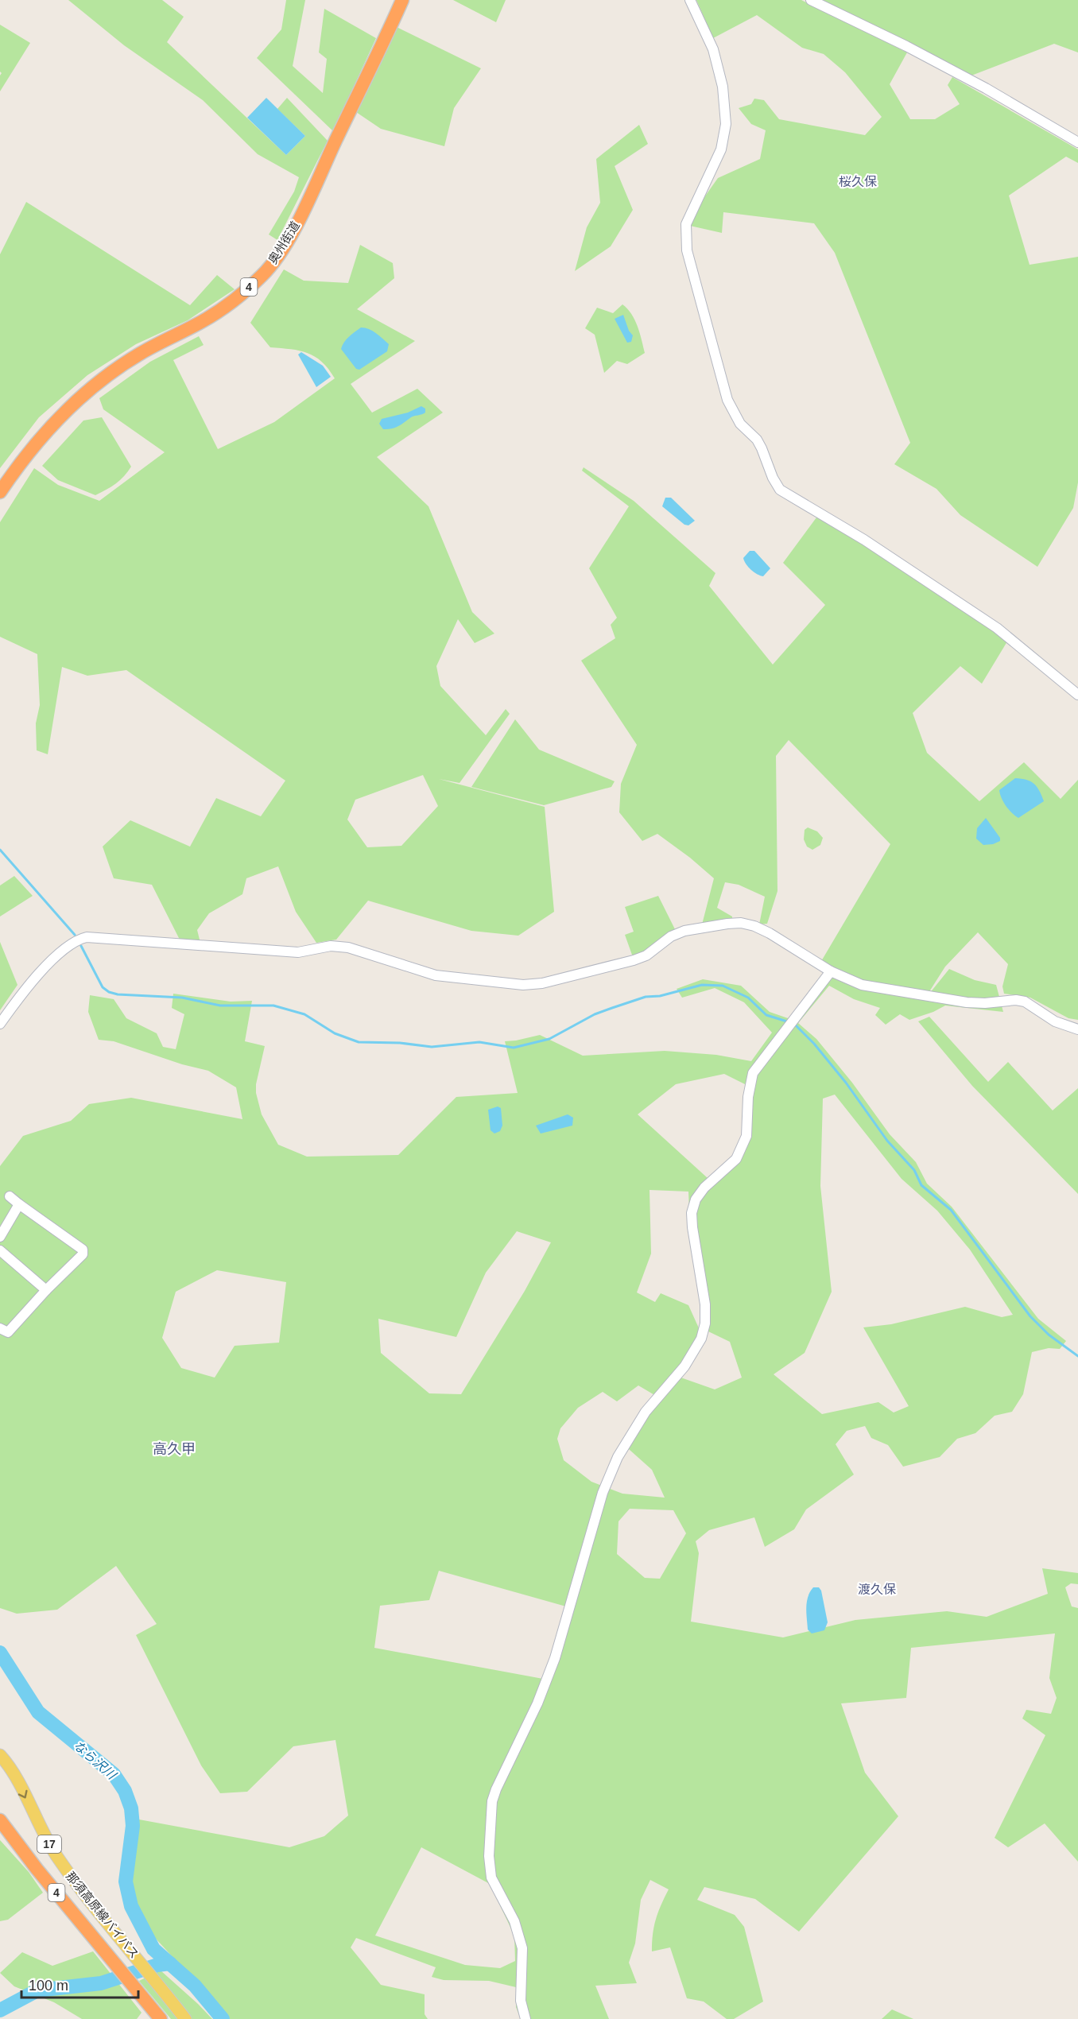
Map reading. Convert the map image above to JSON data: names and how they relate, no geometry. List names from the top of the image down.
{
  "streets": {
    "highway": ["奥州街道", "4"],
    "main road": ["17", "那須高原線バイパス"]
  },
  "crossings": [
    ["4", "17"]
  ],
  "one_way": ["那須高原線バイパス"],
  "districts": ["桜久保", "高久甲", "渡久保"],
  "water": ["なら沢川"],
  "scale_bar": "100 m"
}
